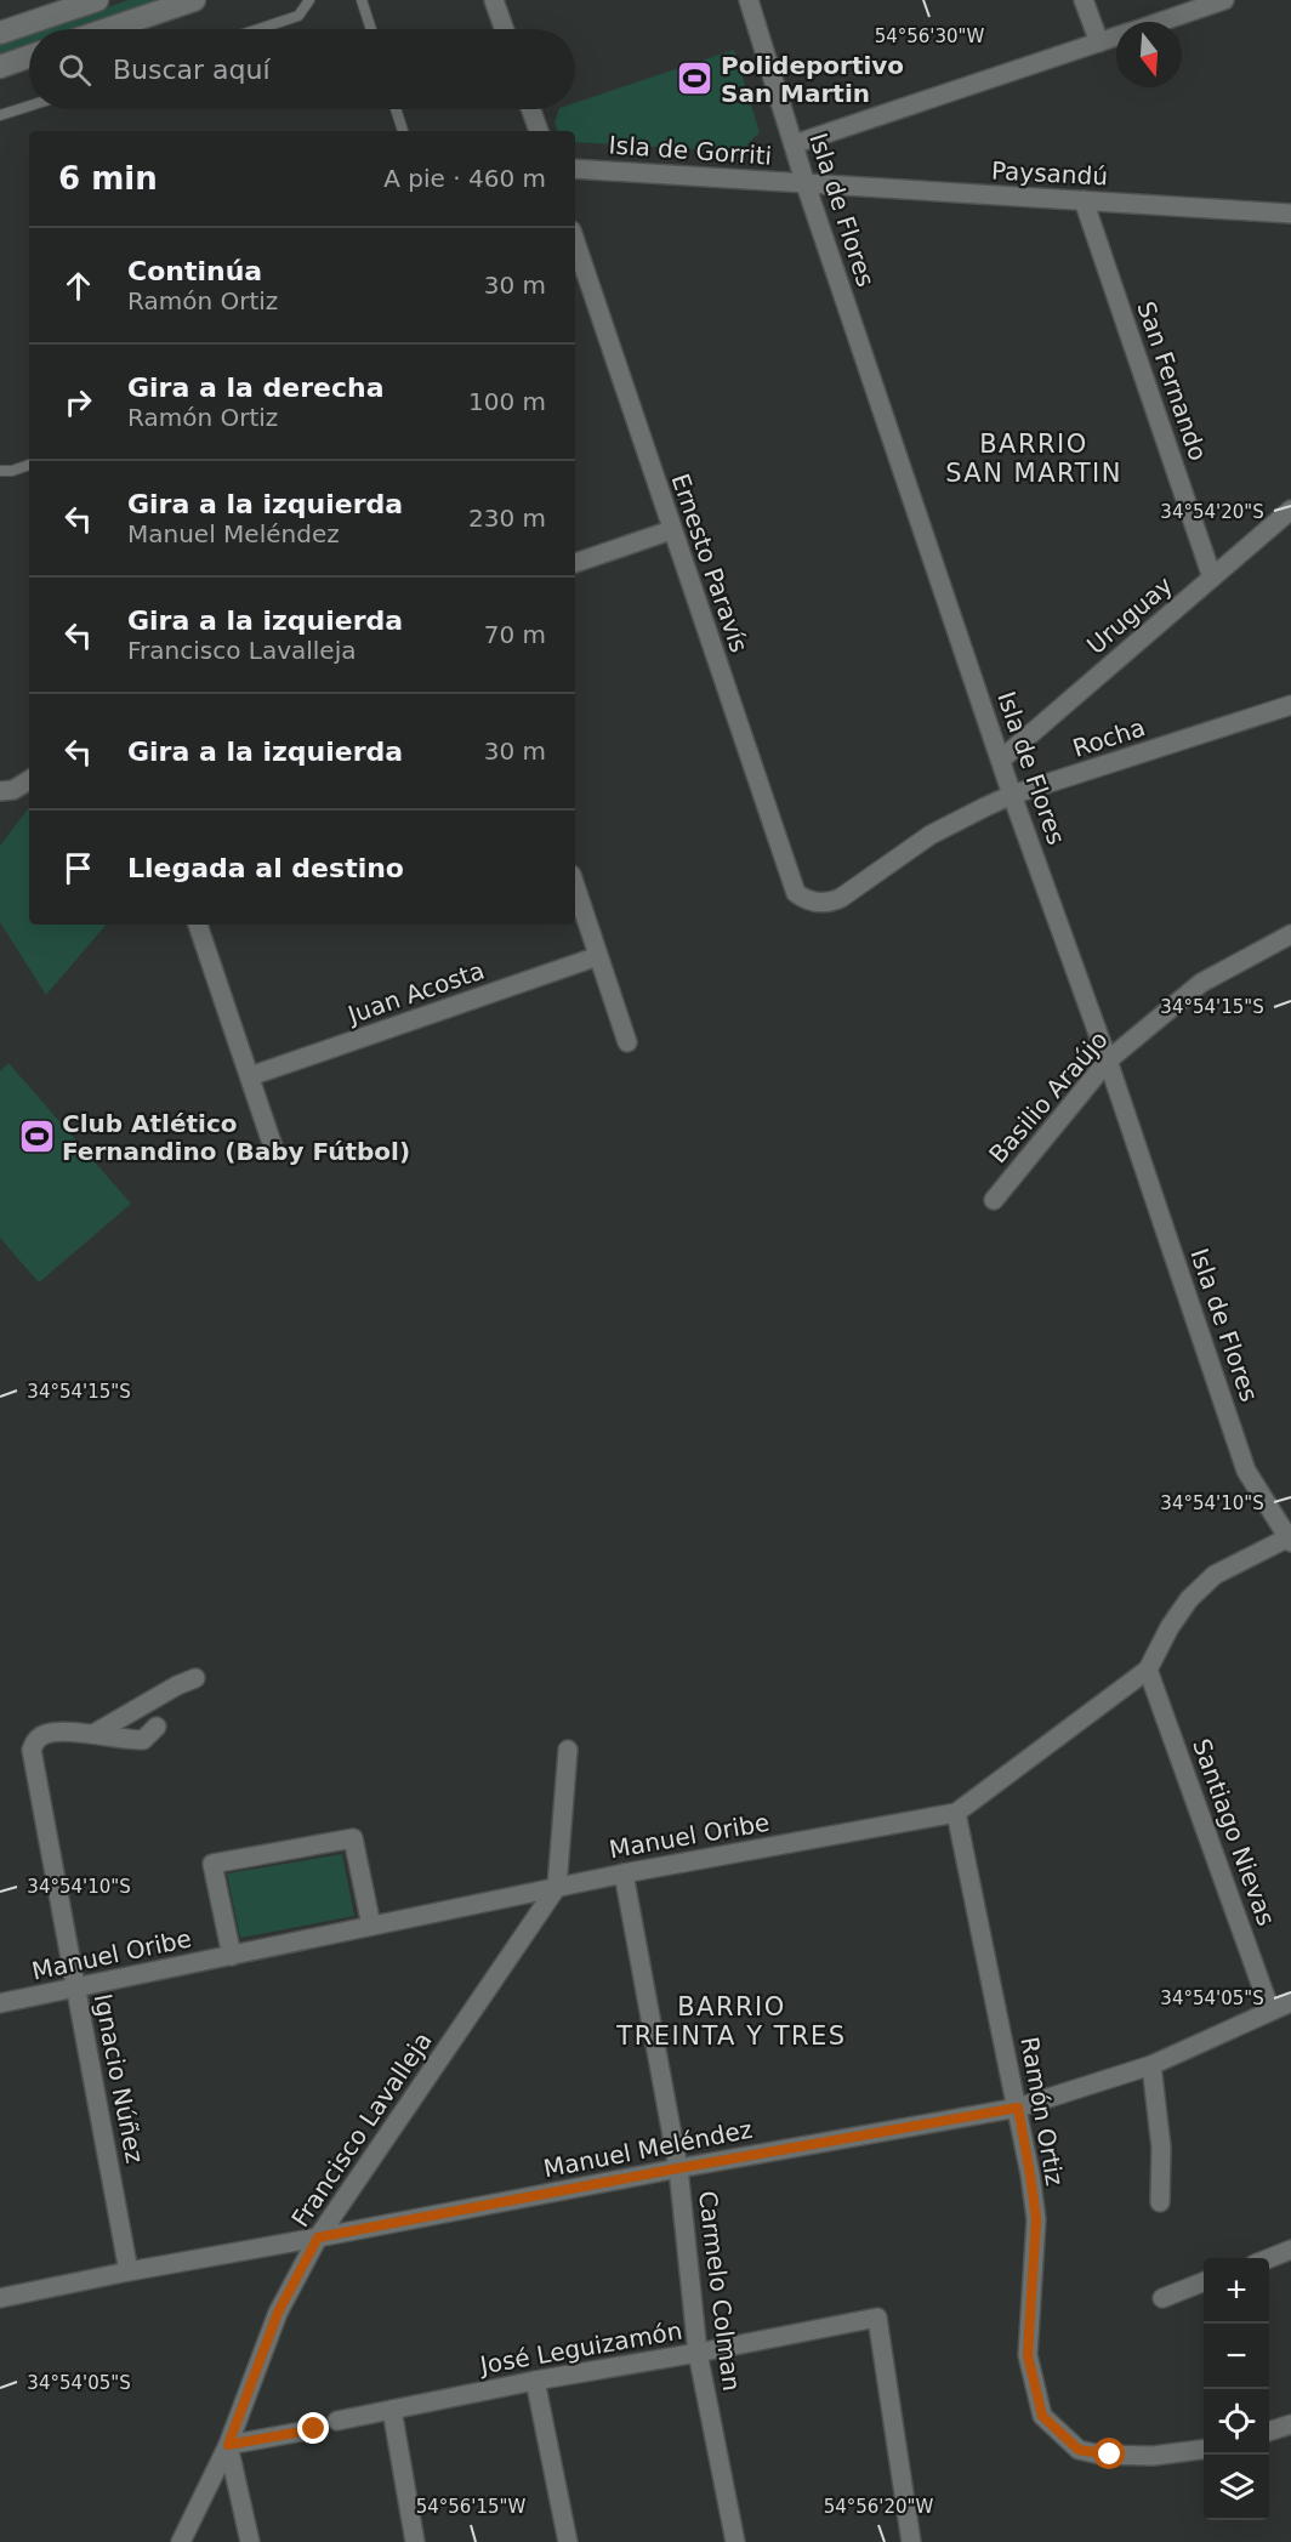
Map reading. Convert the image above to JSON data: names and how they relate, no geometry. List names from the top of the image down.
{
  "streets": {
    "street": [
      "Isla de Gorriti",
      "Paysandú",
      "Isla de Flores",
      "San Fernando",
      "Ernesto Paravís",
      "Uruguay",
      "Rocha",
      "Juan Acosta",
      "Basilio Araújo",
      "Santiago Nievas",
      "Manuel Oribe",
      "Ignacio Núñez",
      "Ramón Ortiz",
      "Francisco Lavalleja",
      "Manuel Meléndez",
      "Carmelo Colman",
      "José Leguizamón"
    ]
  },
  "crossings": [
    ["Isla de Gorriti", "Paysandú"],
    ["Isla de Gorriti", "Isla de Flores"],
    ["Paysandú", "Isla de Flores"],
    ["Paysandú", "San Fernando"],
    ["Isla de Flores", "Uruguay"],
    ["Isla de Flores", "Rocha"],
    ["Isla de Flores", "Basilio Araújo"],
    ["Isla de Flores", "Manuel Oribe"],
    ["San Fernando", "Uruguay"],
    ["Ernesto Paravís", "Rocha"],
    ["Santiago Nievas", "Manuel Oribe"],
    ["Santiago Nievas", "Manuel Meléndez"],
    ["Manuel Oribe", "Ignacio Núñez"],
    ["Manuel Oribe", "Ramón Ortiz"],
    ["Manuel Oribe", "Francisco Lavalleja"],
    ["Manuel Oribe", "Carmelo Colman"],
    ["Ignacio Núñez", "Manuel Meléndez"],
    ["Ramón Ortiz", "Manuel Meléndez"],
    ["Francisco Lavalleja", "Manuel Meléndez"],
    ["Manuel Meléndez", "Carmelo Colman"],
    ["Carmelo Colman", "José Leguizamón"]
  ],
  "districts": ["BARRIO SAN MARTIN", "BARRIO TREINTA Y TRES"],
  "places": {
    "sports": ["Polideportivo San Martin", "Club Atlético Fernandino (Baby Fútbol)"]
  },
  "north": "bottom",
  "page": {
    "search": "Buscar aquí",
    "heading": ["6 min", "A pie · 460 m"],
    "list": [
      ["Continúa", "Ramón Ortiz", "30 m"],
      ["Gira a la derecha", "Ramón Ortiz", "100 m"],
      ["Gira a la izquierda", "Manuel Meléndez", "230 m"],
      ["Gira a la izquierda", "Francisco Lavalleja", "70 m"],
      ["Gira a la izquierda", "30 m"],
      "Llegada al destino"
    ],
    "map_buttons": ["+", "−"]
  },
  "coordinates": [
    "54°56'30\"W",
    "34°54'20\"S",
    "34°54'15\"S",
    "34°54'10\"S",
    "34°54'05\"S",
    "54°56'15\"W",
    "54°56'20\"W"
  ]
}
